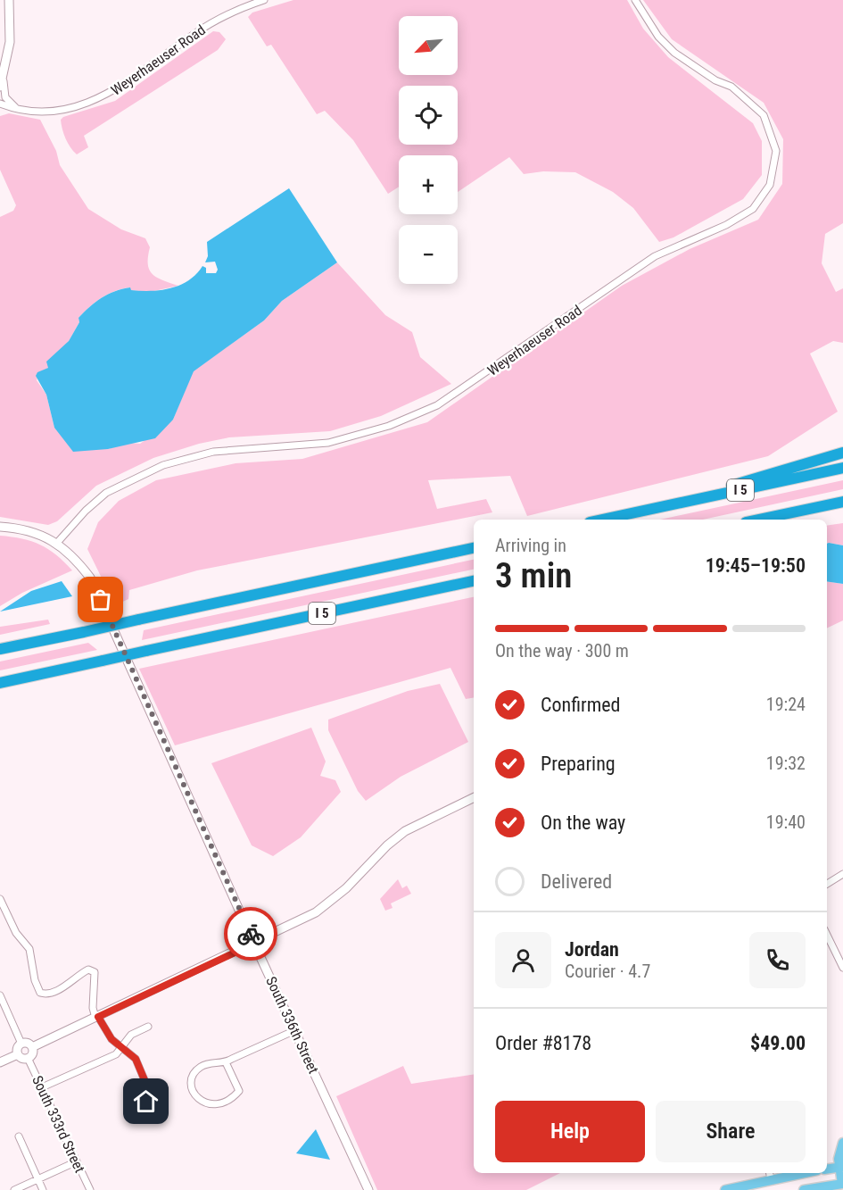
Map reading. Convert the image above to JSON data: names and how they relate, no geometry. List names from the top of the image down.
{
  "streets": {
    "highway": ["I 5"],
    "main road": ["South 336th Street"],
    "street": ["Weyerhaeuser Road", "South 333rd Street"]
  },
  "crossings": [
    ["Weyerhaeuser Road", "South 336th Street"]
  ],
  "north": "bottom left",
  "page": {
    "map_buttons": ["+", "−"],
    "heading": ["3 min", "Arriving in", "19:45–19:50"],
    "panel": [
      "Jordan",
      "Courier · 4.7",
      "Order #8178",
      "$49.00"
    ],
    "bar": "On the way · 300 m",
    "list": [
      ["Confirmed", "19:24"],
      ["Preparing", "19:32"],
      ["On the way", "19:40"],
      "Delivered"
    ],
    "buttons": ["Help", "Share"]
  }
}
